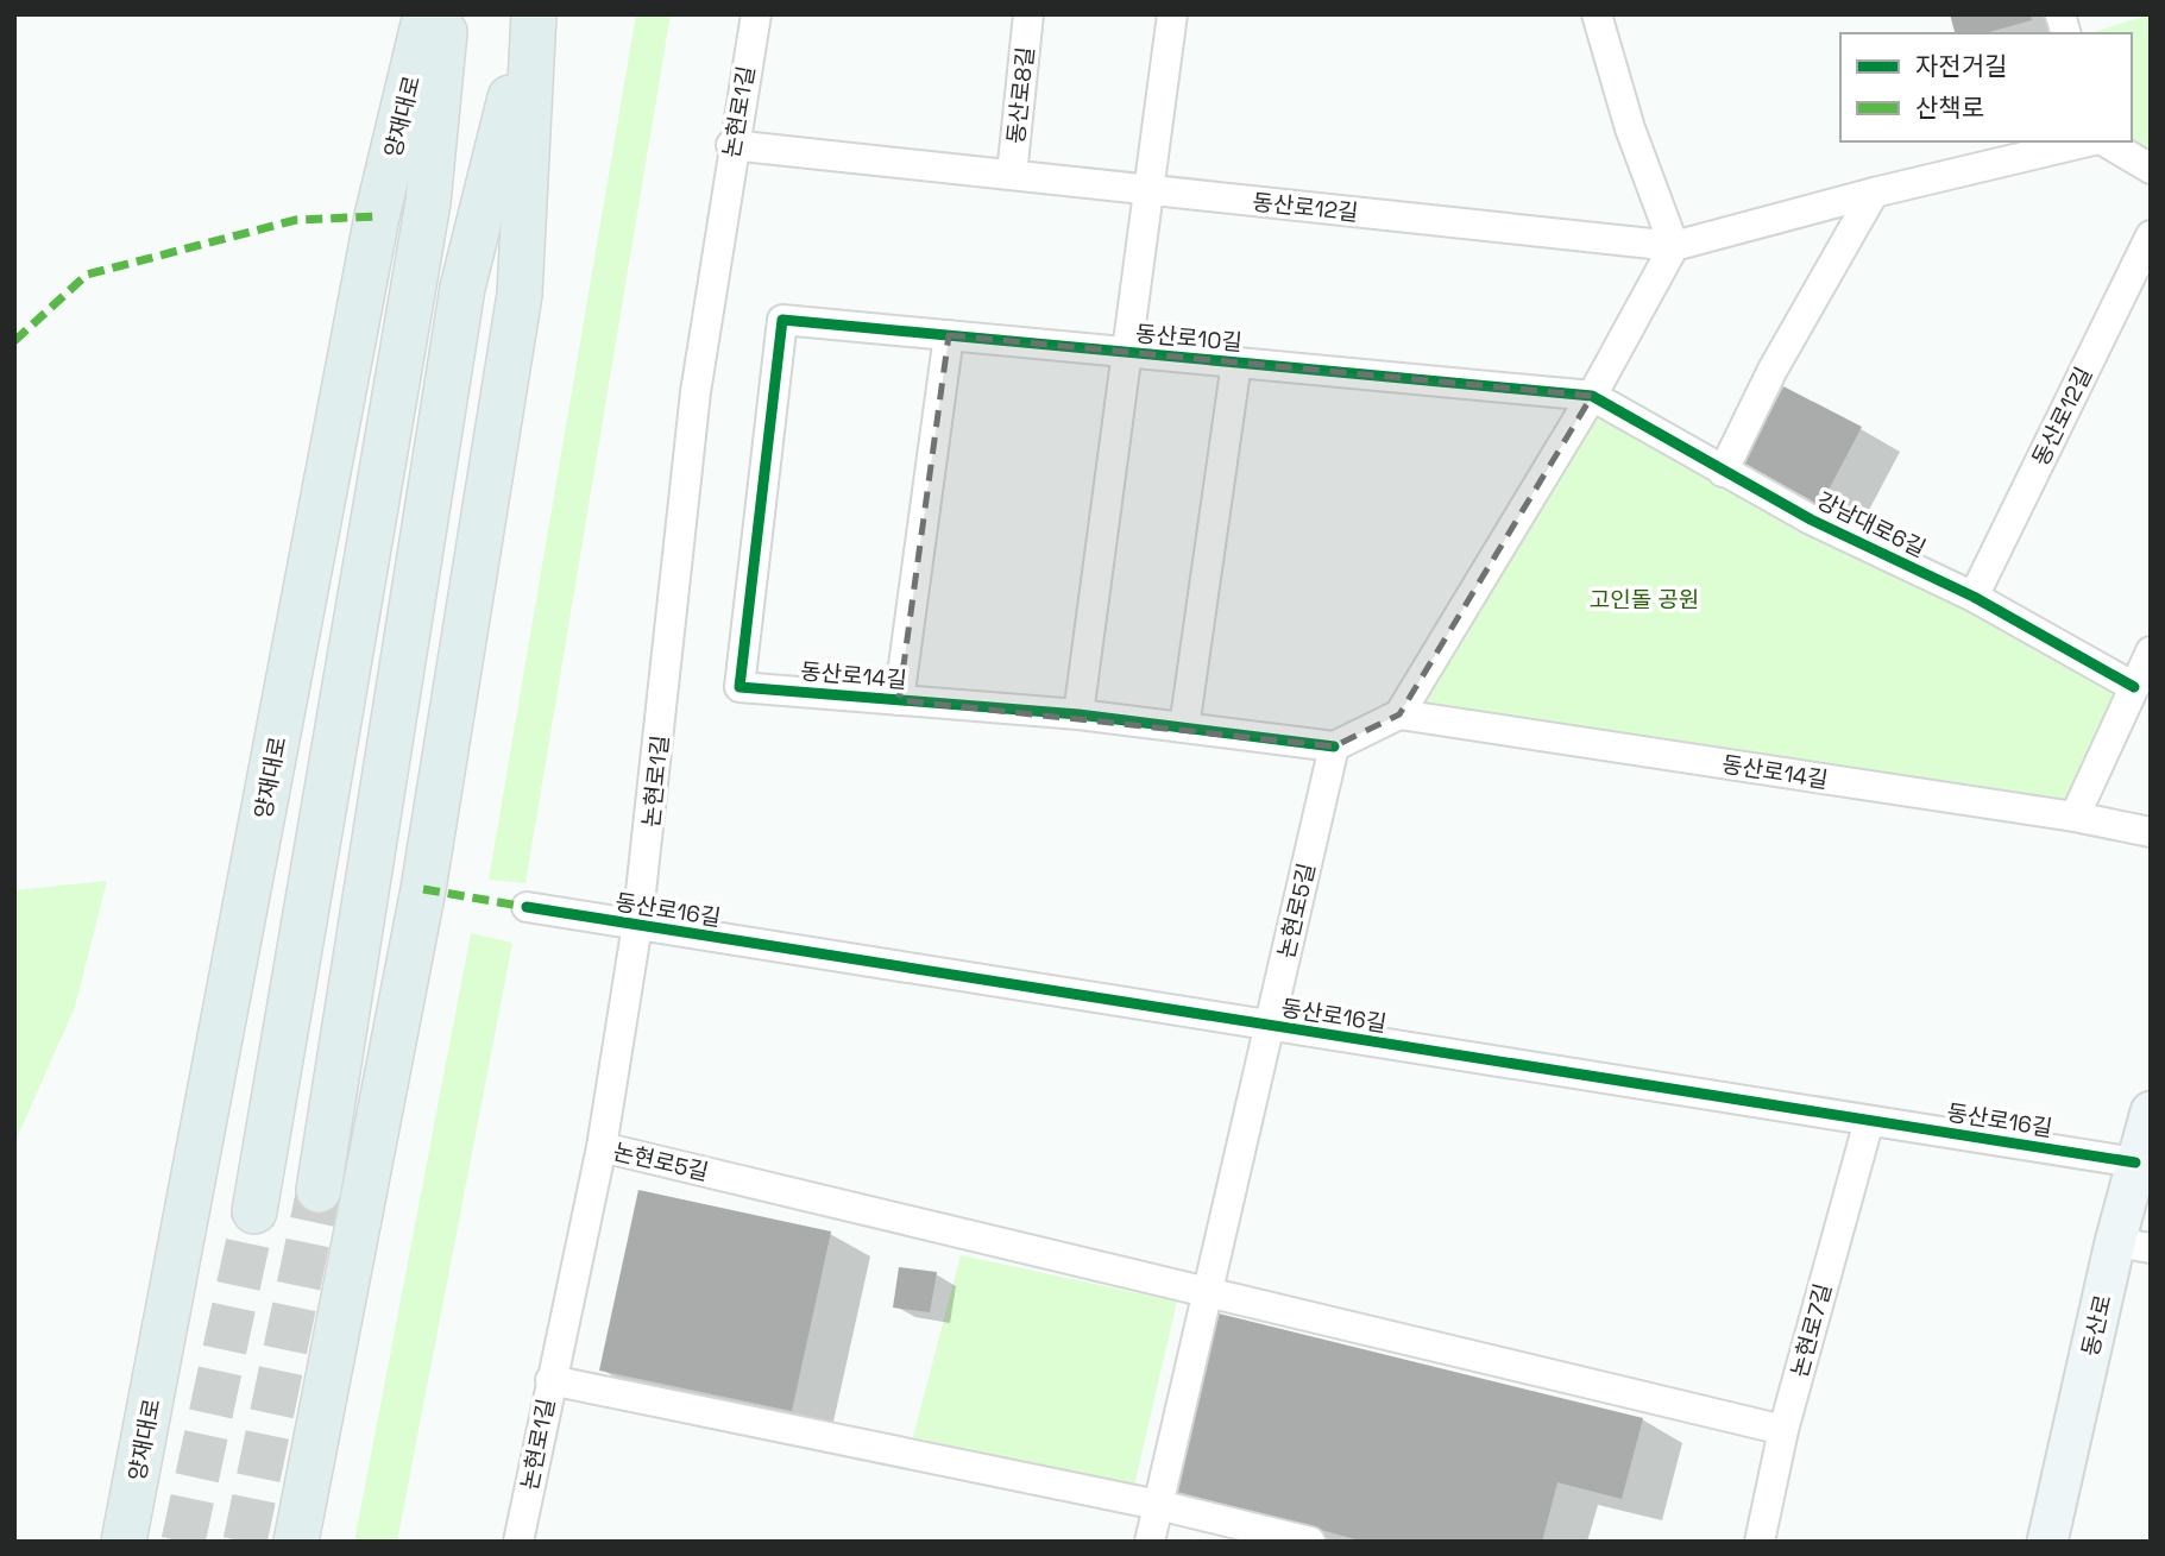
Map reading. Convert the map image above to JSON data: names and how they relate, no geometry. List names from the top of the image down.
{
  "streets": {
    "main road": ["양재대로"],
    "street": [
      "동산로8길",
      "논현로1길",
      "동산로12길",
      "동산로10길",
      "강남대로6길",
      "동산로14길",
      "동산로16길",
      "논현로5길",
      "동산로",
      "논현로7길"
    ]
  },
  "crossings": [
    ["동산로8길", "동산로12길"],
    ["논현로1길", "동산로12길"],
    ["논현로1길", "동산로16길"],
    ["논현로1길", "논현로5길"],
    ["동산로12길", "동산로10길"],
    ["동산로12길", "강남대로6길"],
    ["동산로10길", "강남대로6길"],
    ["동산로10길", "동산로14길"],
    ["동산로14길", "논현로5길"],
    ["동산로16길", "논현로5길"],
    ["동산로16길", "동산로"],
    ["동산로16길", "논현로7길"],
    ["논현로5길", "논현로7길"]
  ],
  "parks": ["고인돌 공원"],
  "legend": ["자전거길", "산책로"]
}
